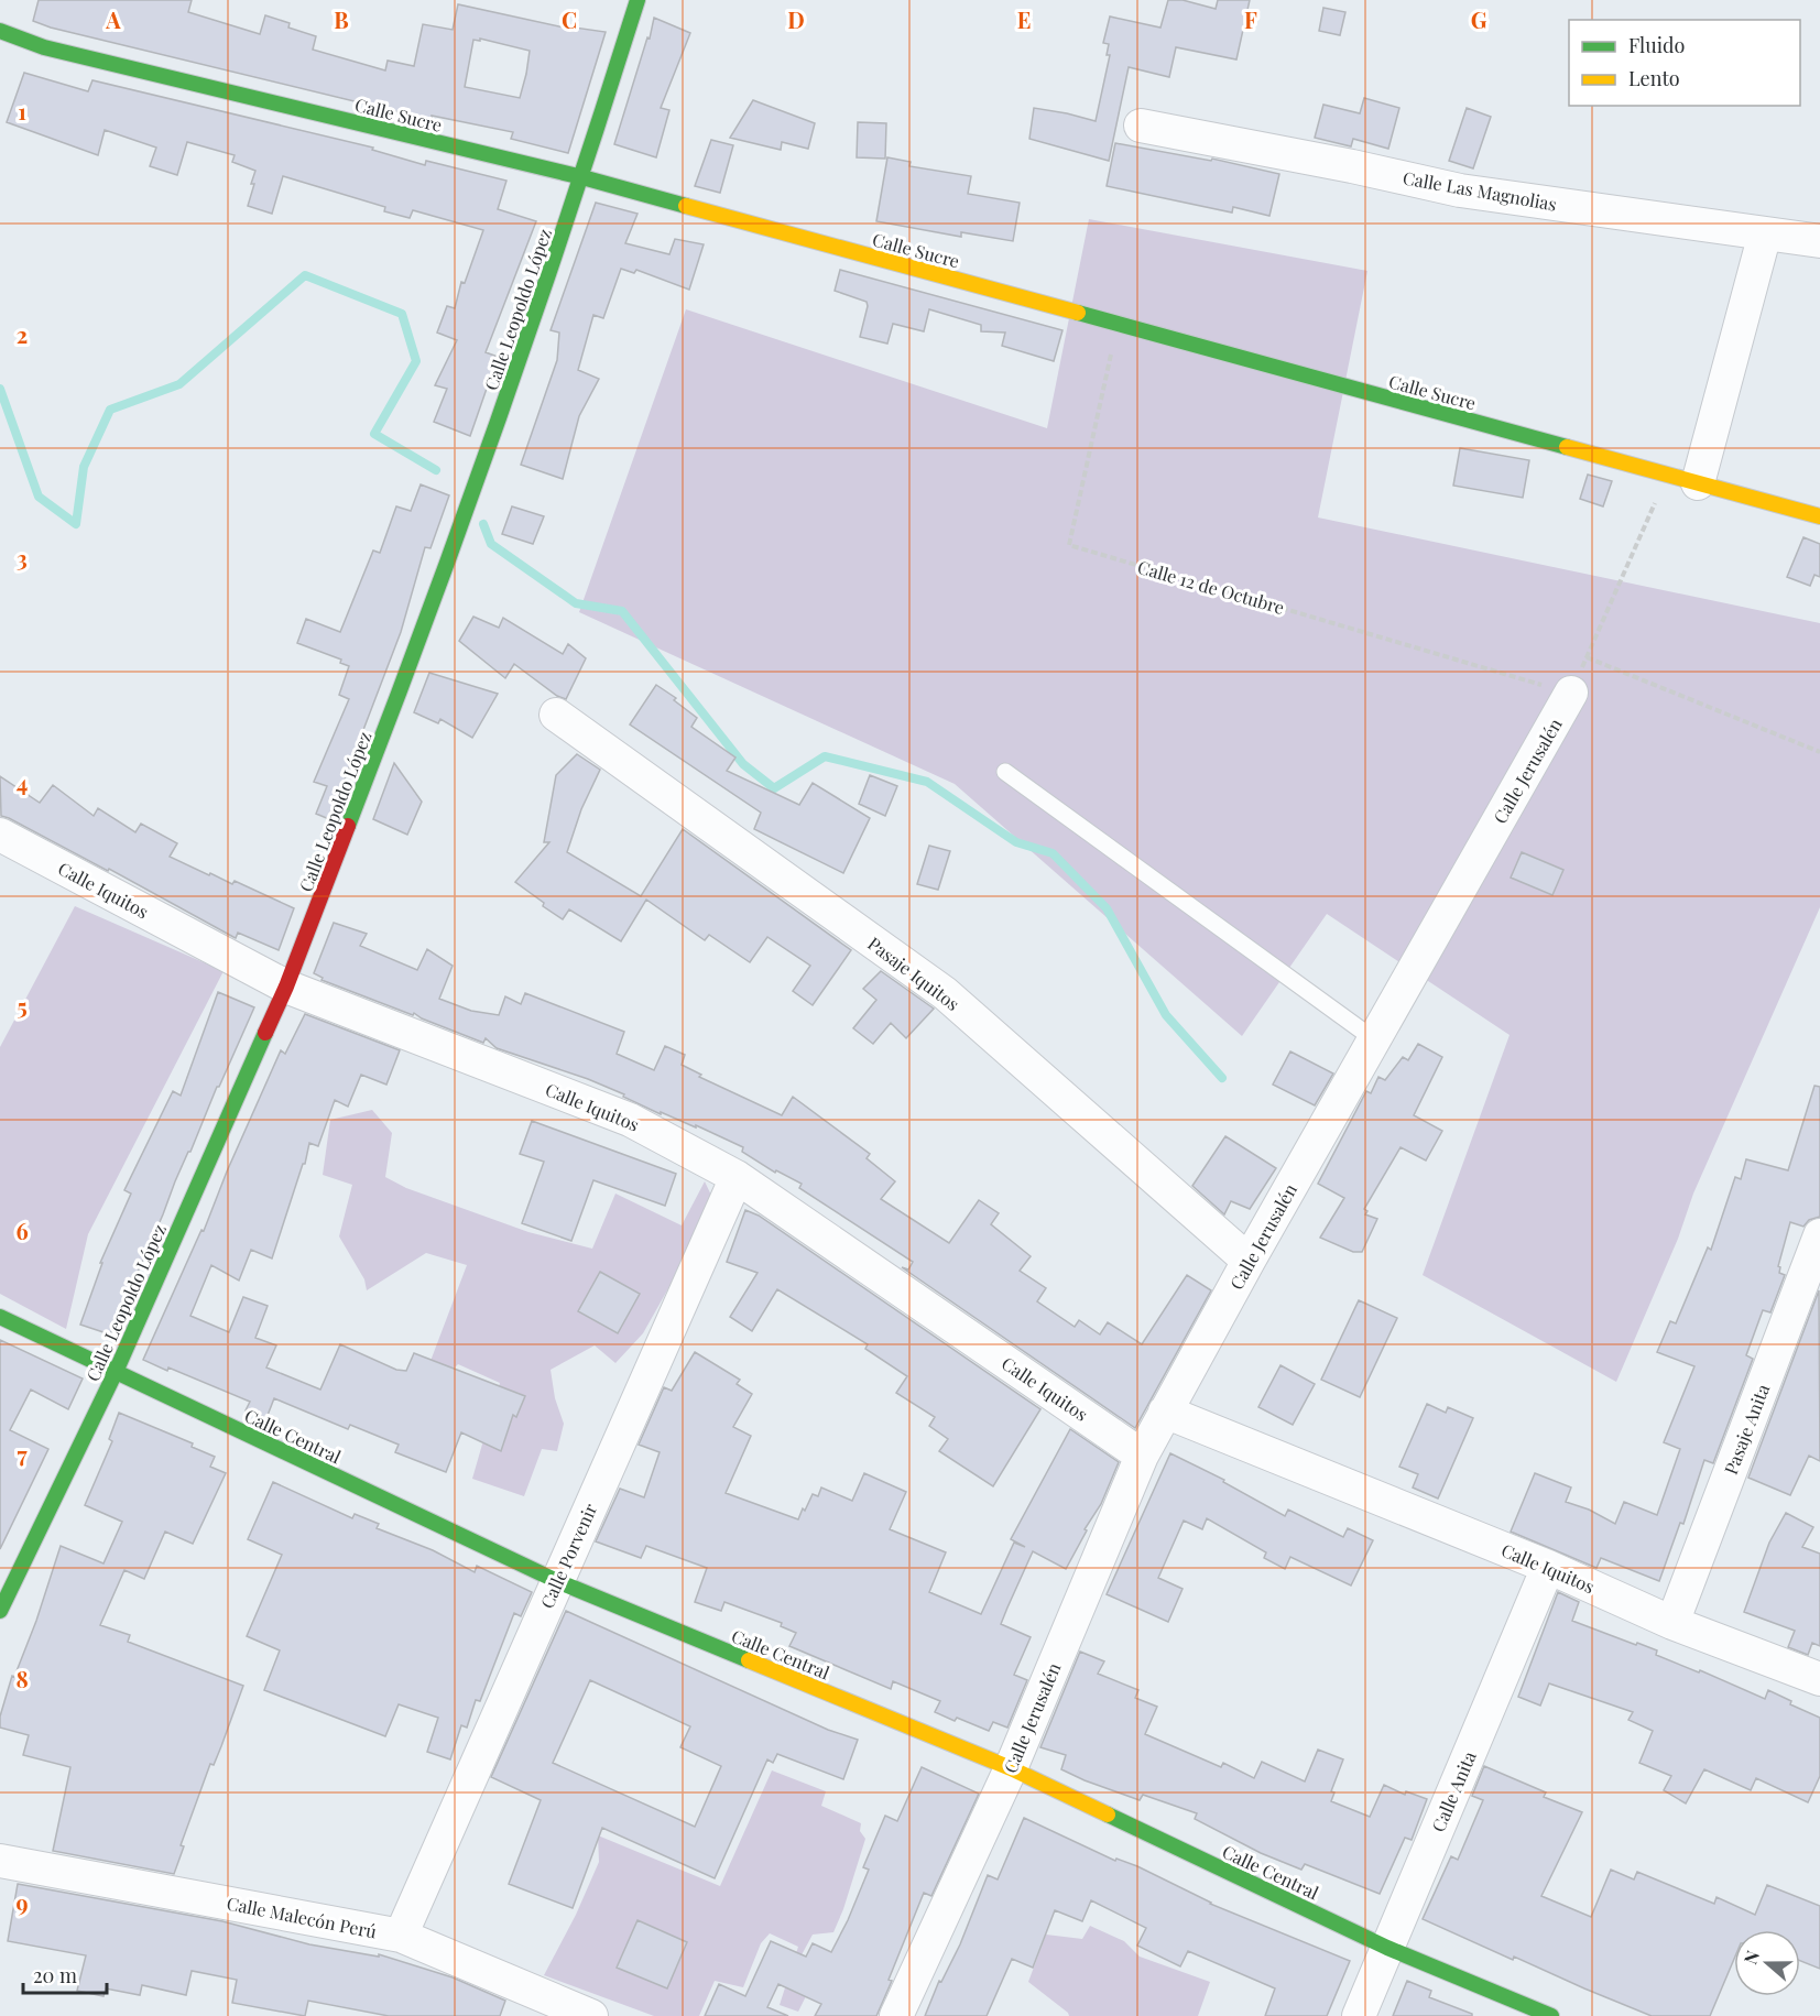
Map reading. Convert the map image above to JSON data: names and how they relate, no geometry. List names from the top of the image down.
{
  "streets": {
    "street": [
      "Calle Sucre",
      "Calle Las Magnolias",
      "Calle Leopoldo López",
      "Calle Jerusalén",
      "Calle Iquitos",
      "Pasaje Iquitos",
      "Pasaje Anita",
      "Calle Central",
      "Calle Porvenir",
      "Calle Anita",
      "Calle Malecón Perú"
    ],
    "path": ["Calle 12 de Octubre"]
  },
  "crossings": [
    ["Calle Sucre", "Calle Leopoldo López"],
    ["Calle Sucre", "Calle 12 de Octubre"],
    ["Calle Leopoldo López", "Calle Iquitos"],
    ["Calle Leopoldo López", "Calle Central"],
    ["Calle 12 de Octubre", "Calle Jerusalén"],
    ["Calle Jerusalén", "Calle Iquitos"],
    ["Calle Jerusalén", "Pasaje Iquitos"],
    ["Calle Jerusalén", "Calle Central"],
    ["Calle Iquitos", "Pasaje Anita"],
    ["Calle Iquitos", "Calle Porvenir"],
    ["Calle Iquitos", "Calle Anita"],
    ["Calle Central", "Calle Porvenir"],
    ["Calle Central", "Calle Anita"],
    ["Calle Porvenir", "Calle Malecón Perú"]
  ],
  "legend": ["Fluido", "Lento"],
  "scale_bar": "20 m",
  "north": "left",
  "grid": {
    "columns": [
      "A",
      "B",
      "C",
      "D",
      "E",
      "F",
      "G"
    ],
    "rows": [
      "1",
      "2",
      "3",
      "4",
      "5",
      "6",
      "7",
      "8",
      "9"
    ]
  }
}
